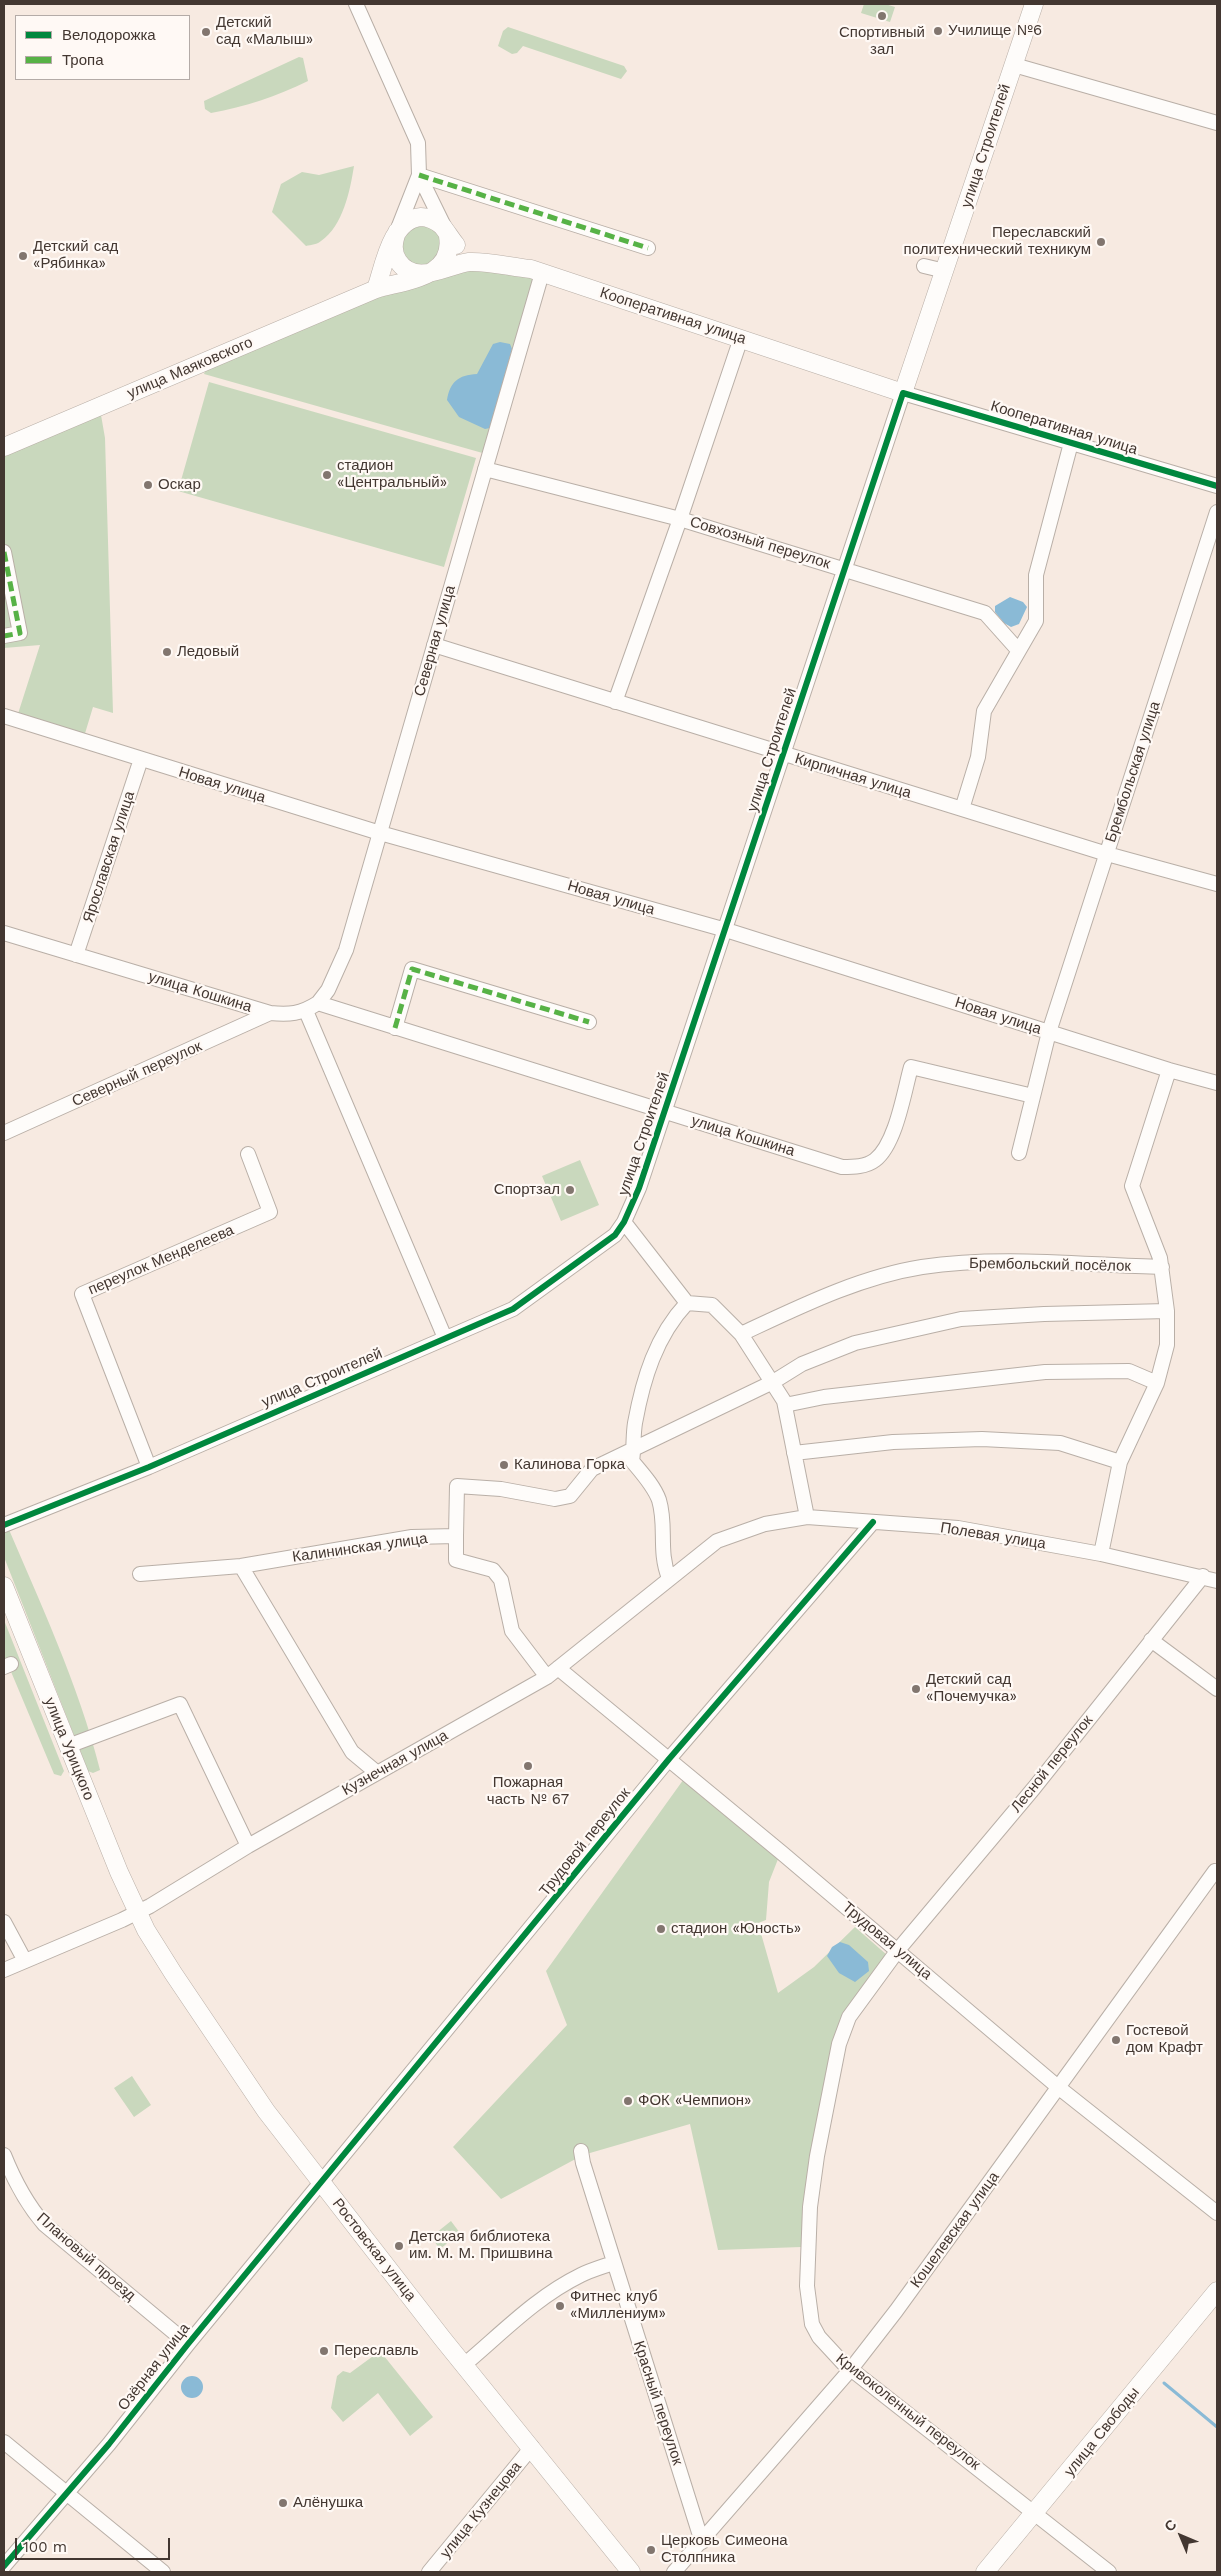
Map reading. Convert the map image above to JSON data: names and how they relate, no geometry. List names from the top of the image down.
{
  "streets": {
    "main road": [
      "улица Строителей",
      "Кооперативная улица",
      "улица Маяковского",
      "улица Урицкого",
      "Ростовская улица",
      "улица Свободы"
    ],
    "street": [
      "Совхозный переулок",
      "Северная улица",
      "Брембольская улица",
      "Кирпичная улица",
      "Новая улица",
      "Ярославская улица",
      "улица Кошкина",
      "Северный переулок",
      "переулок Менделеева",
      "Брембольский посёлок",
      "Полевая улица",
      "Калининская улица",
      "Кузнечная улица",
      "Лесной переулок",
      "Трудовой переулок",
      "Трудовая улица",
      "Кошелевская улица",
      "Плановый проезд",
      "Озёрная улица",
      "Красный переулок",
      "Кривоколенный переулок",
      "улица Кузнецова"
    ]
  },
  "crossings": [
    ["улица Строителей", "Кооперативная улица"],
    ["улица Строителей", "Совхозный переулок"],
    ["улица Строителей", "Кирпичная улица"],
    ["улица Строителей", "Новая улица"],
    ["улица Строителей", "улица Кошкина"],
    ["улица Строителей", "переулок Менделеева"],
    ["Кооперативная улица", "Северная улица"],
    ["Совхозный переулок", "Северная улица"],
    ["Северная улица", "Кирпичная улица"],
    ["Северная улица", "Новая улица"],
    ["Северная улица", "улица Кошкина"],
    ["Брембольская улица", "Кирпичная улица"],
    ["Брембольская улица", "Новая улица"],
    ["Брембольская улица", "улица Кошкина"],
    ["Новая улица", "Ярославская улица"],
    ["Ярославская улица", "улица Кошкина"],
    ["улица Кошкина", "Северный переулок"],
    ["Полевая улица", "Кузнечная улица"],
    ["Полевая улица", "Лесной переулок"],
    ["Полевая улица", "Трудовой переулок"],
    ["улица Урицкого", "Кузнечная улица"],
    ["улица Урицкого", "Ростовская улица"],
    ["Кузнечная улица", "Трудовая улица"],
    ["Кузнечная улица", "Ростовская улица"],
    ["Лесной переулок", "Трудовая улица"],
    ["Лесной переулок", "Кривоколенный переулок"],
    ["Трудовой переулок", "Трудовая улица"],
    ["Трудовой переулок", "Ростовская улица"],
    ["Трудовой переулок", "Озёрная улица"],
    ["Трудовая улица", "Кошелевская улица"],
    ["Трудовая улица", "Кривоколенный переулок"],
    ["Кошелевская улица", "Красный переулок"],
    ["Кошелевская улица", "Кривоколенный переулок"],
    ["Ростовская улица", "Озёрная улица"],
    ["Ростовская улица", "улица Кузнецова"],
    ["Плановый проезд", "Озёрная улица"],
    ["Кривоколенный переулок", "улица Свободы"]
  ],
  "places": [
    "Спортивный зал",
    "Училище №6",
    "Детский сад «Малыш»",
    "Переславский политехнический техникум",
    "Детский сад «Рябинка»",
    "стадион «Центральный»",
    "Оскар",
    "Ледовый",
    "Спортзал",
    "Калинова Горка",
    "Детский сад «Почемучка»",
    "Пожарная часть № 67",
    "стадион «Юность»",
    "Гостевой дом Крафт",
    "ФОК «Чемпион»",
    "Детская библиотека им. М. М. Пришвина",
    "Фитнес клуб «Миллениум»",
    "Переславль",
    "Алёнушка",
    "Церковь Симеона Столпника"
  ],
  "legend": ["Велодорожка", "Тропа"],
  "scale_bar": "100 m",
  "north": "top left"
}
